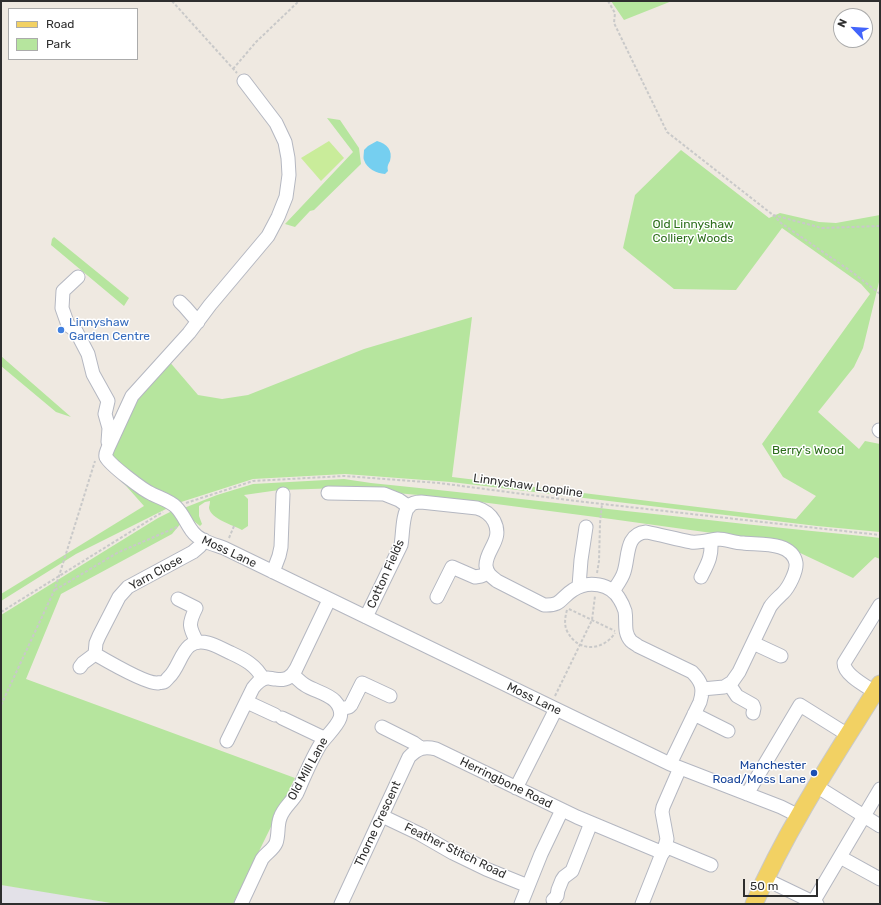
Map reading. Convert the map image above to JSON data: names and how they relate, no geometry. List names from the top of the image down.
{
  "streets": {
    "street": [
      "Moss Lane",
      "Yarn Close",
      "Cotton Fields",
      "Old Mill Lane",
      "Herringbone Road",
      "Thorne Crescent",
      "Feather Stitch Road"
    ],
    "path": ["Linnyshaw Loopline"]
  },
  "crossings": [
    ["Linnyshaw Loopline", "Moss Lane"],
    ["Moss Lane", "Yarn Close"],
    ["Moss Lane", "Cotton Fields"],
    ["Herringbone Road", "Thorne Crescent"],
    ["Thorne Crescent", "Feather Stitch Road"]
  ],
  "parks": ["Old Linnyshaw Colliery Woods", "Berry's Wood"],
  "places": ["Linnyshaw Garden Centre", "Manchester Road/Moss Lane"],
  "legend": ["Road", "Park"],
  "scale_bar": "50 m",
  "north": "top left"
}
